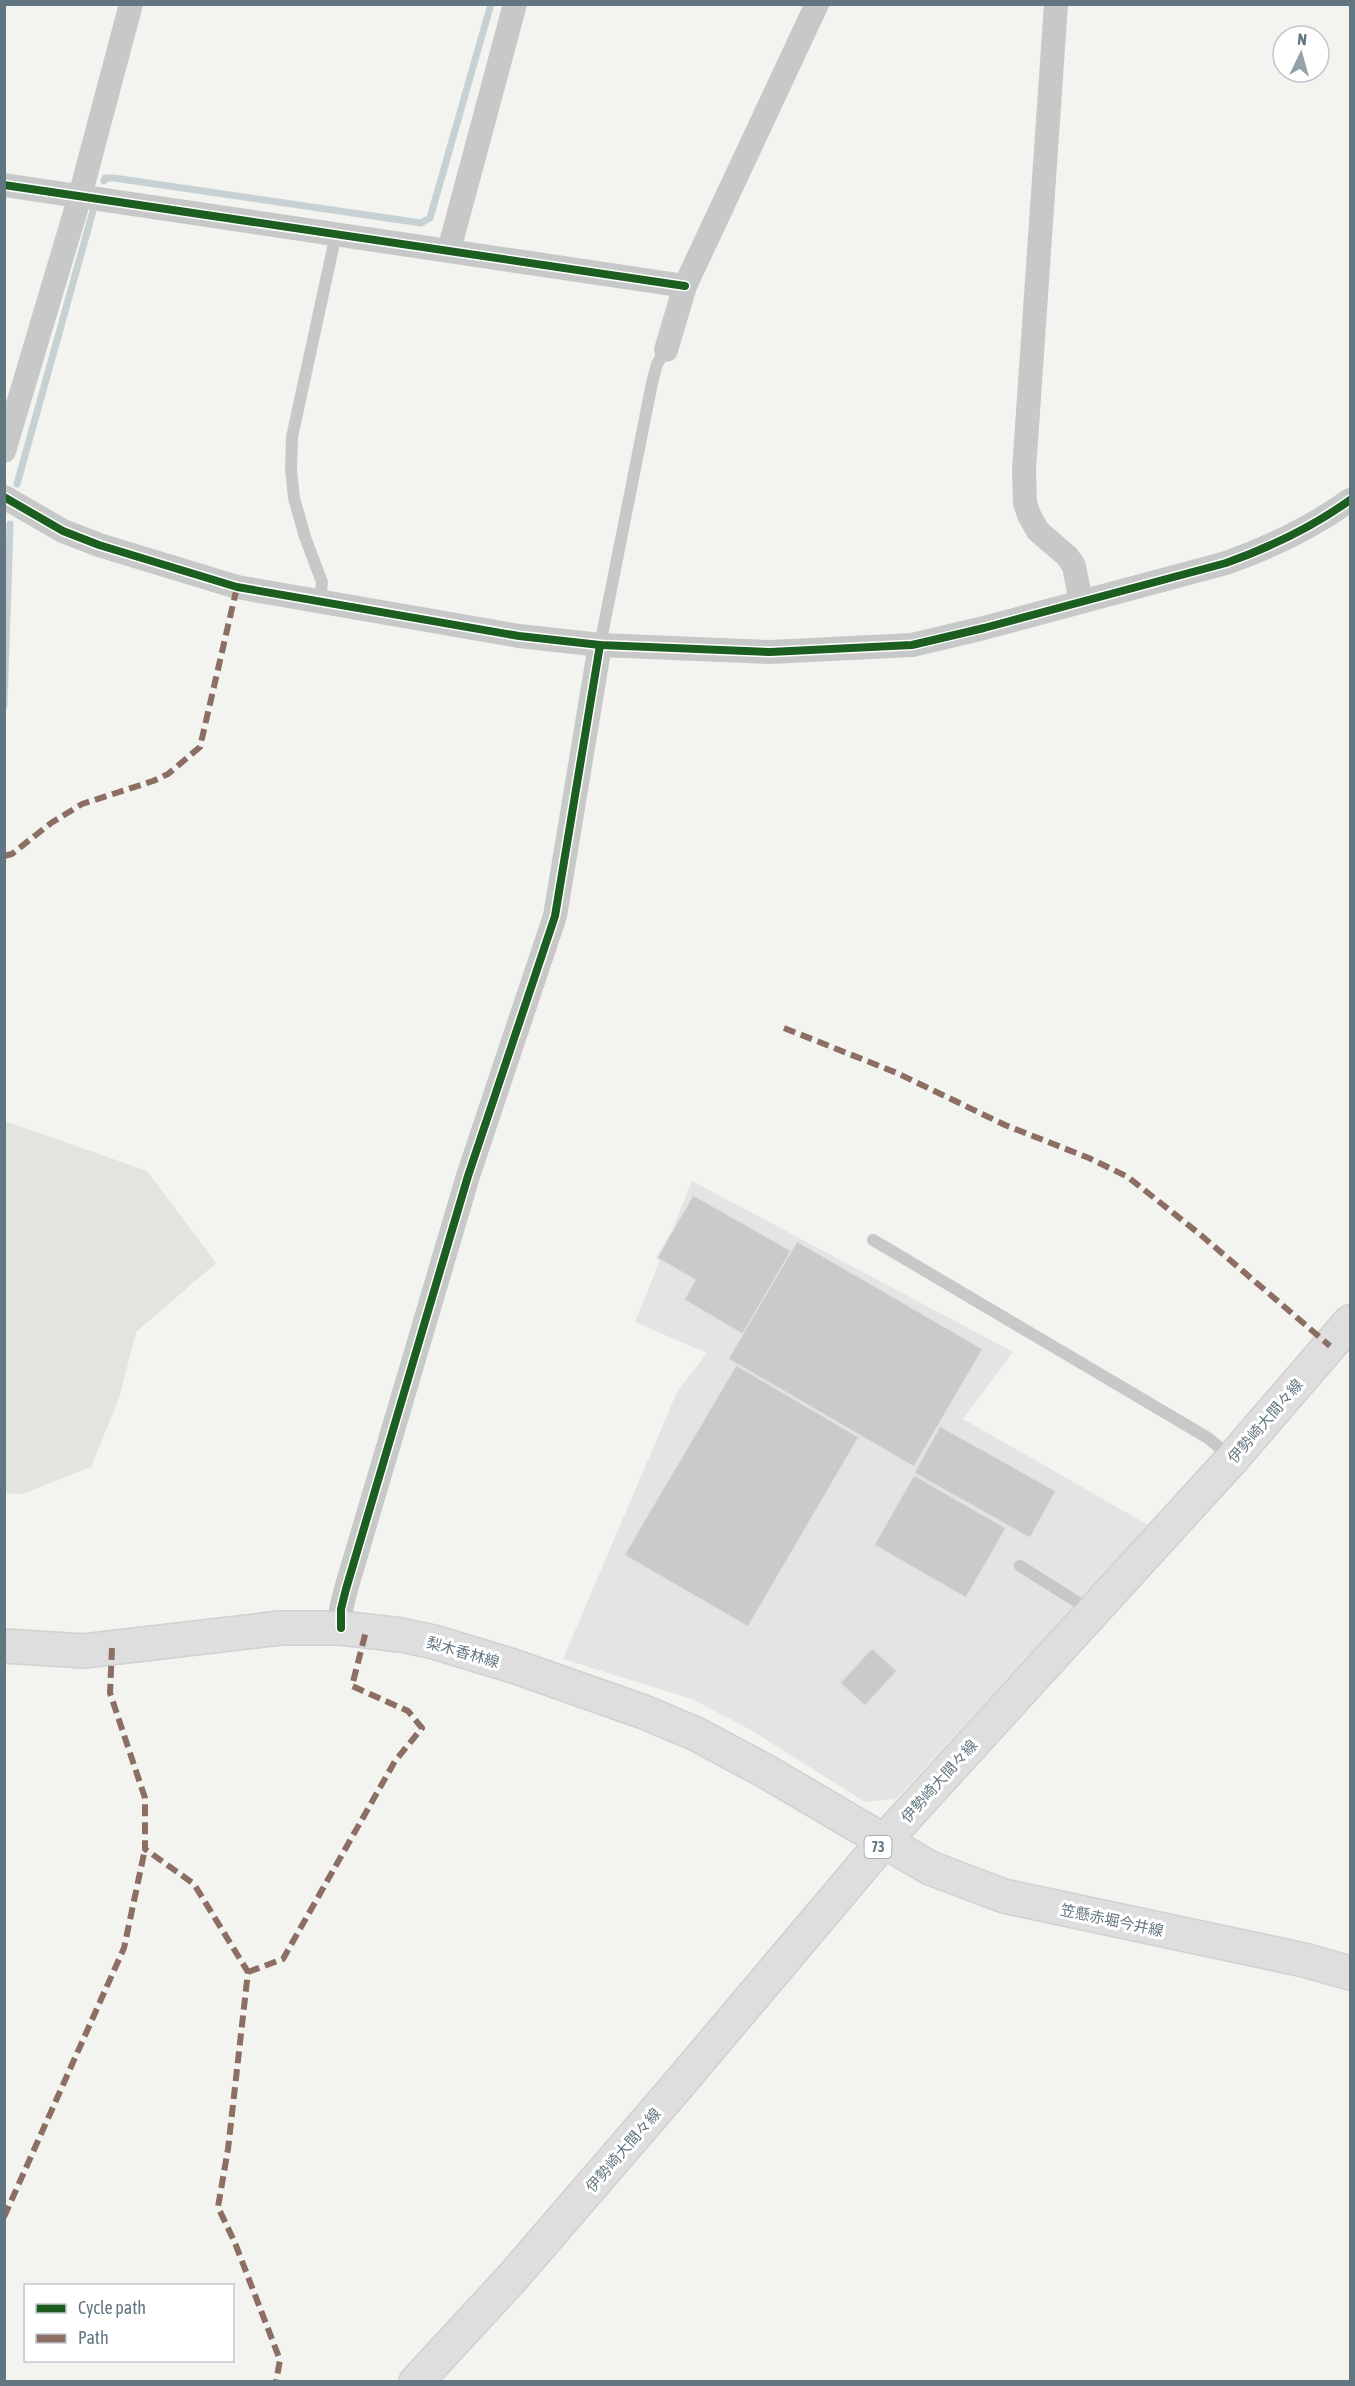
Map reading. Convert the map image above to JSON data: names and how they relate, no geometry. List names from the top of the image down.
{
  "streets": {
    "main road": [
      "伊勢崎大間々線",
      "梨木香林線",
      "73",
      "笠懸赤堀今井線"
    ]
  },
  "crossings": [
    ["伊勢崎大間々線", "梨木香林線"],
    ["伊勢崎大間々線", "笠懸赤堀今井線"],
    ["梨木香林線", "笠懸赤堀今井線"]
  ],
  "legend": ["Cycle path", "Path"],
  "north": "top"
}
